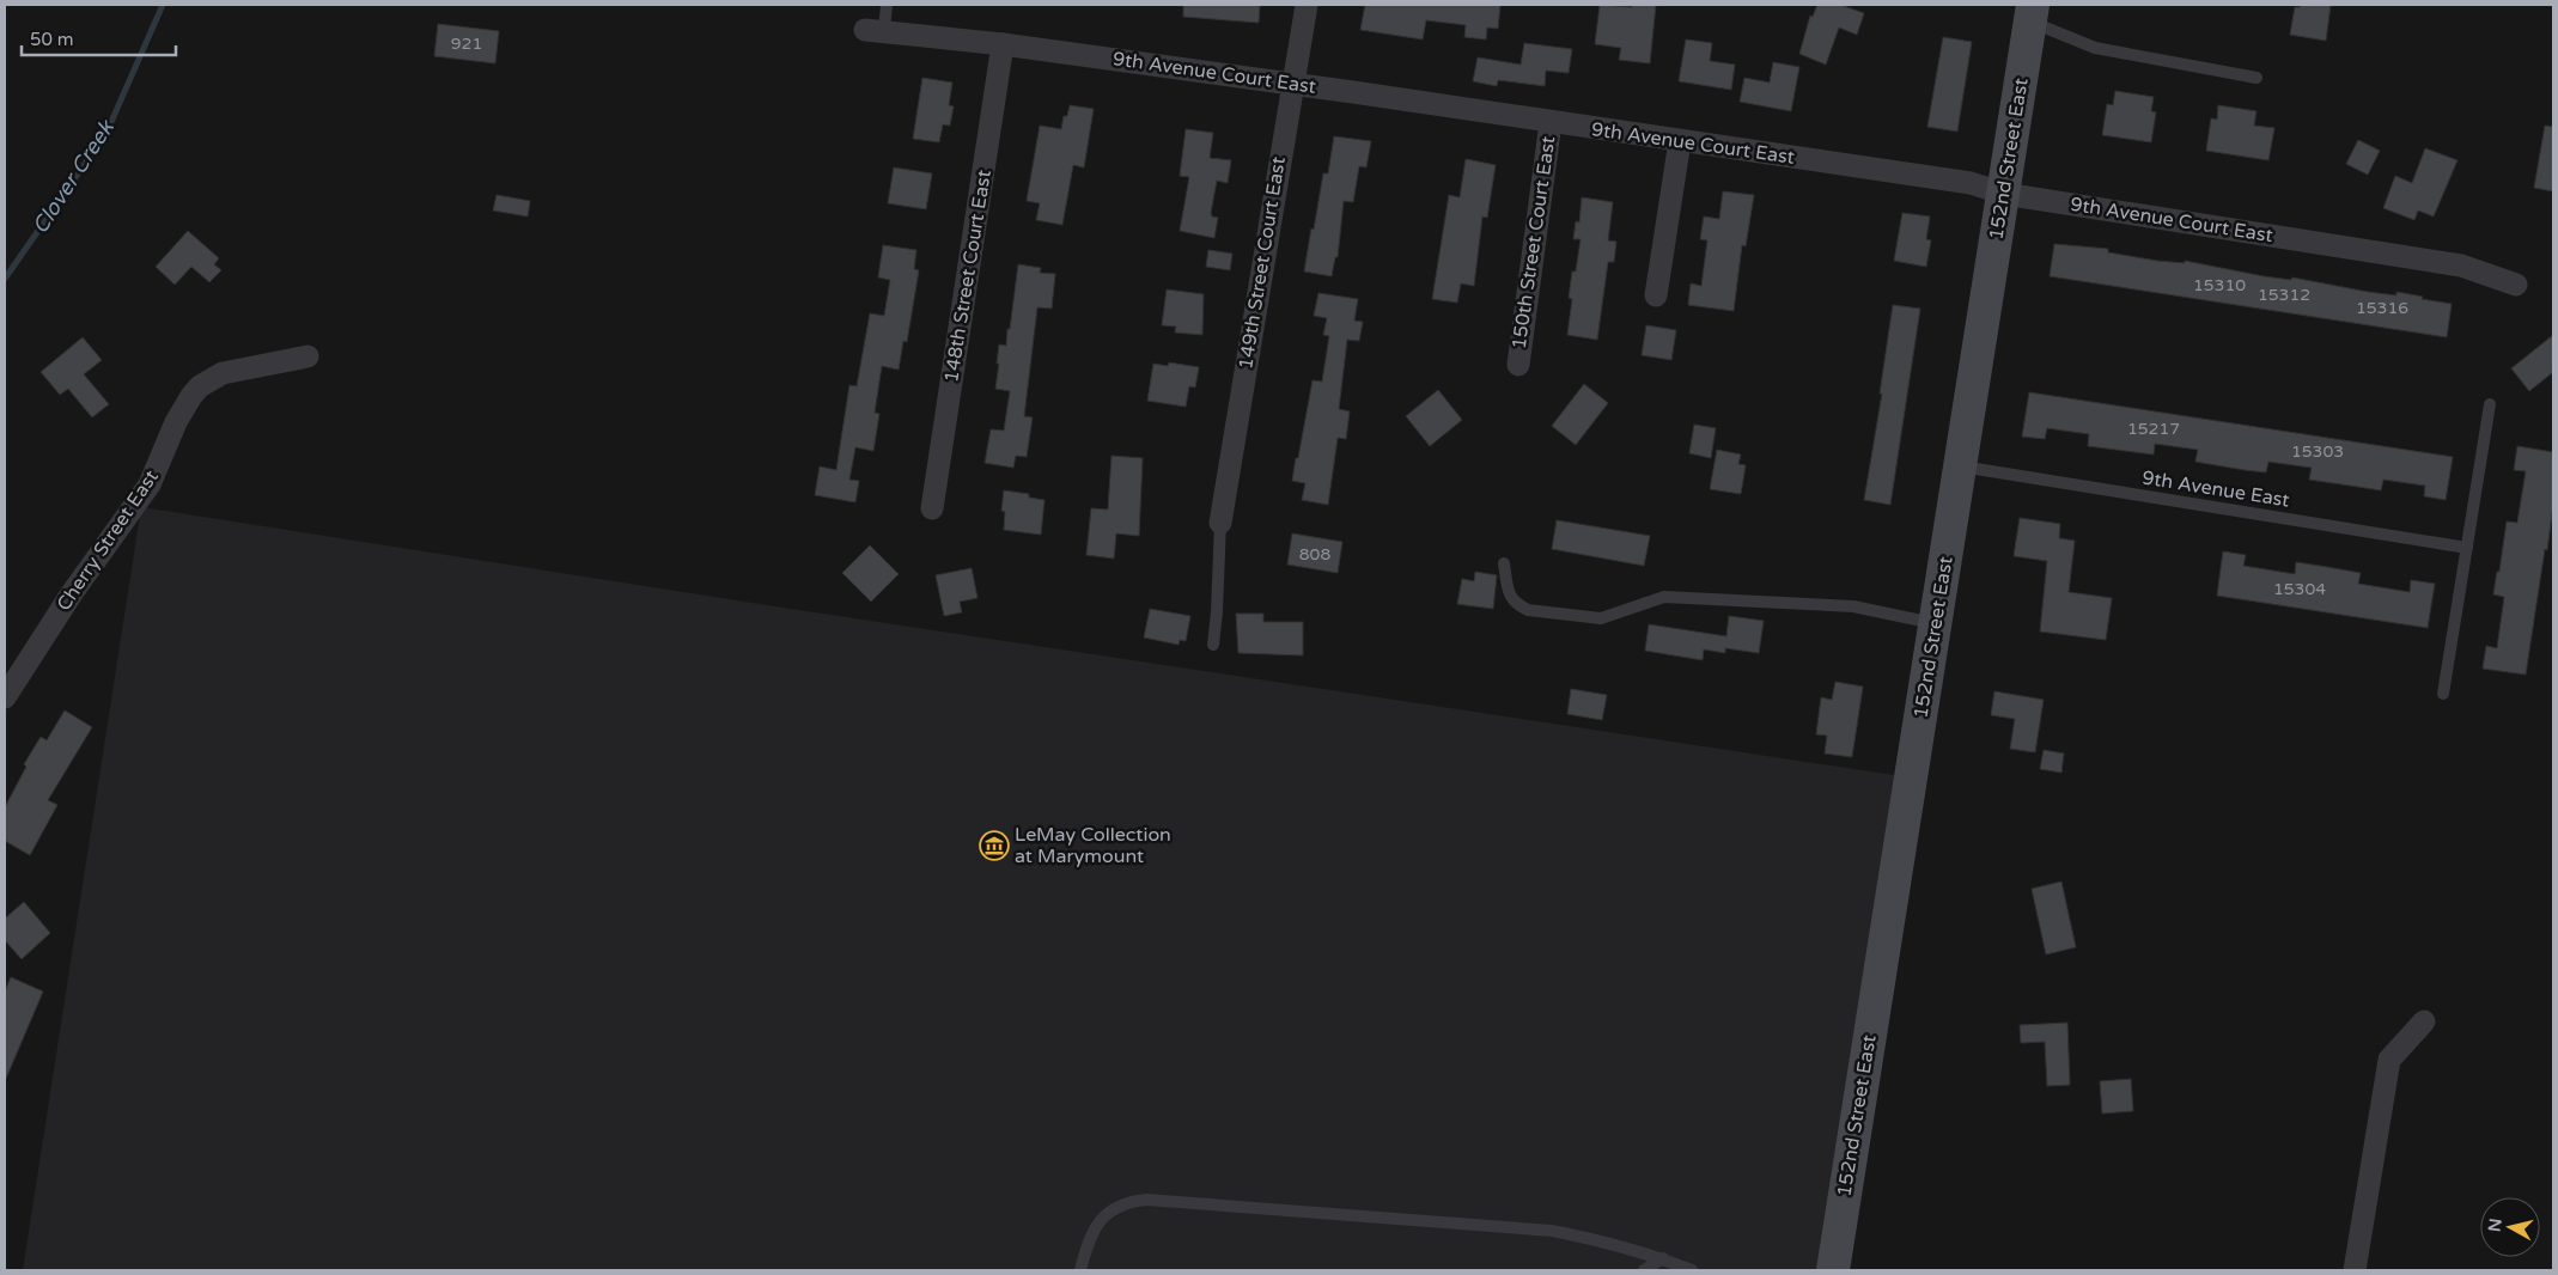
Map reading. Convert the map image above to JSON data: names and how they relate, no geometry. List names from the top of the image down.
{
  "streets": {
    "main road": ["152nd Street East"],
    "street": [
      "9th Avenue Court East",
      "150th Street Court East",
      "149th Street Court East",
      "148th Street Court East",
      "Cherry Street East"
    ],
    "lane": ["9th Avenue East"]
  },
  "crossings": [
    ["9th Avenue Court East", "152nd Street East"],
    ["9th Avenue Court East", "150th Street Court East"],
    ["9th Avenue Court East", "149th Street Court East"],
    ["9th Avenue Court East", "148th Street Court East"],
    ["152nd Street East", "9th Avenue East"]
  ],
  "water": ["Clover Creek"],
  "places": {
    "museum": ["LeMay Collection at Marymount"]
  },
  "house_numbers": [
    "921",
    "15310",
    "15312",
    "15316",
    "15217",
    "15303",
    "808",
    "15304"
  ],
  "scale_bar": "50 m",
  "north": "left"
}
